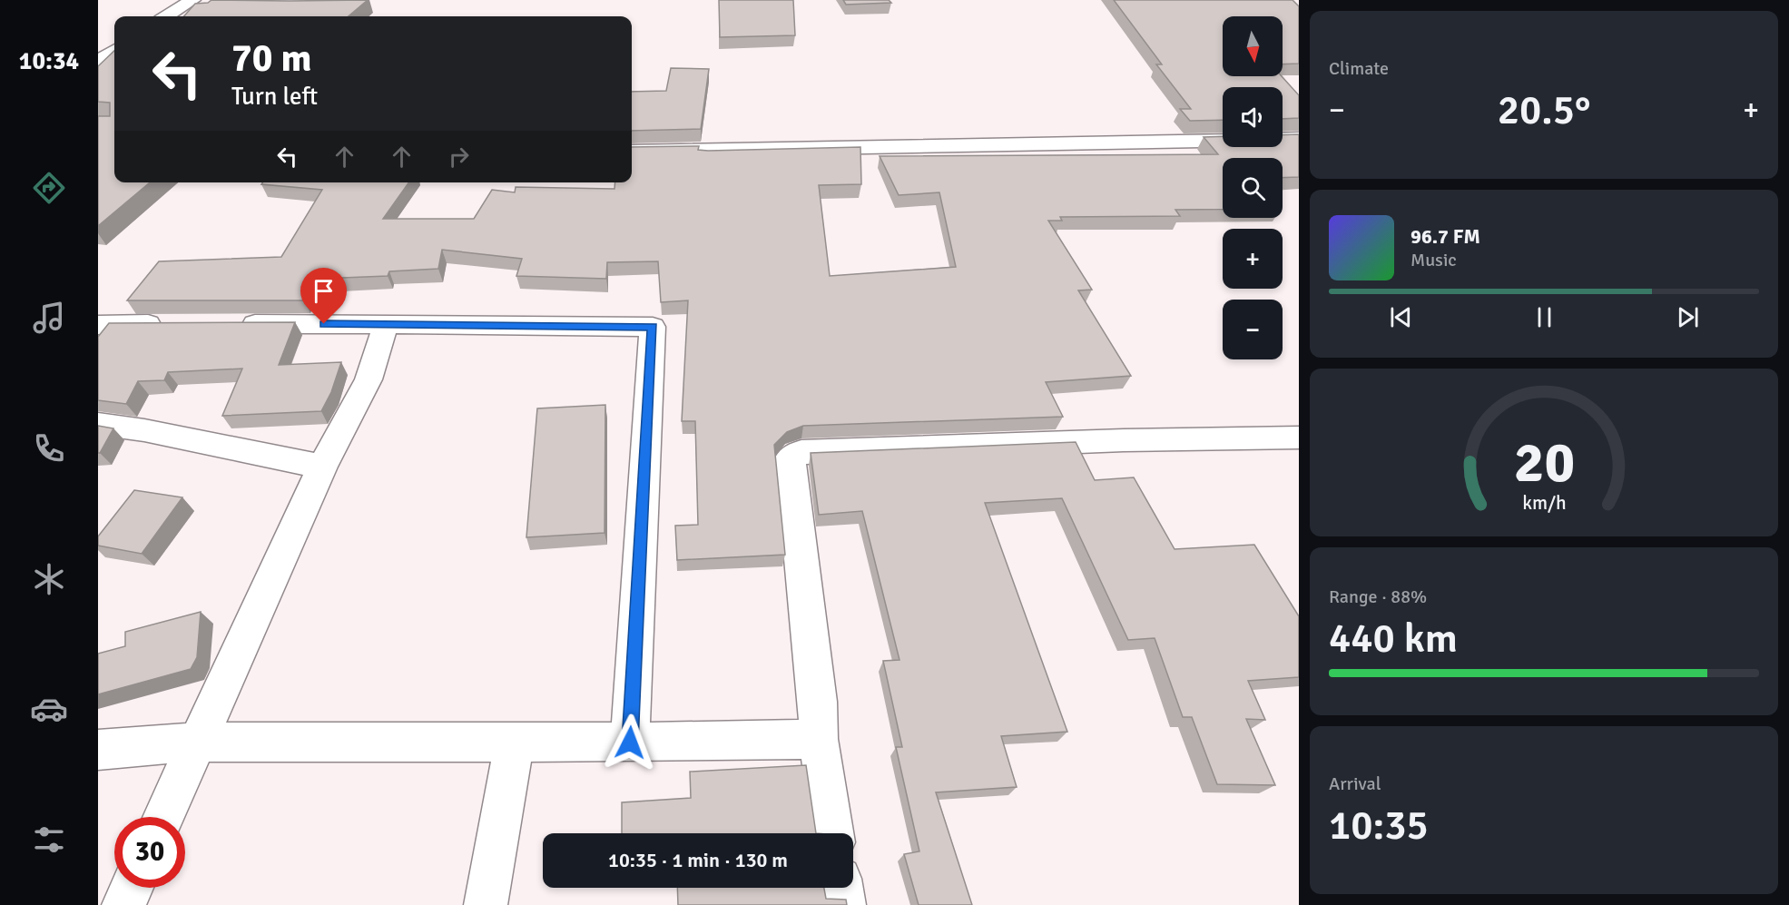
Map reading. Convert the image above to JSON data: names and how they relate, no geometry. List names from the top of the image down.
{
  "north": "bottom",
  "page": {
    "tabs": "10:34",
    "tile": [
      "Climate",
      ["Range · 88%", "440 km"],
      ["Arrival", "10:35"]
    ],
    "map_buttons": ["+", "−"],
    "turn": ["70 m", "Turn left"],
    "heat": ["−", "20.5°", "+"],
    "song": ["96.7 FM", "Music"],
    "limit": "30",
    "trip": "10:35 · 1 min · 130 m",
    "gauge": ["20", "km/h"]
  }
}
